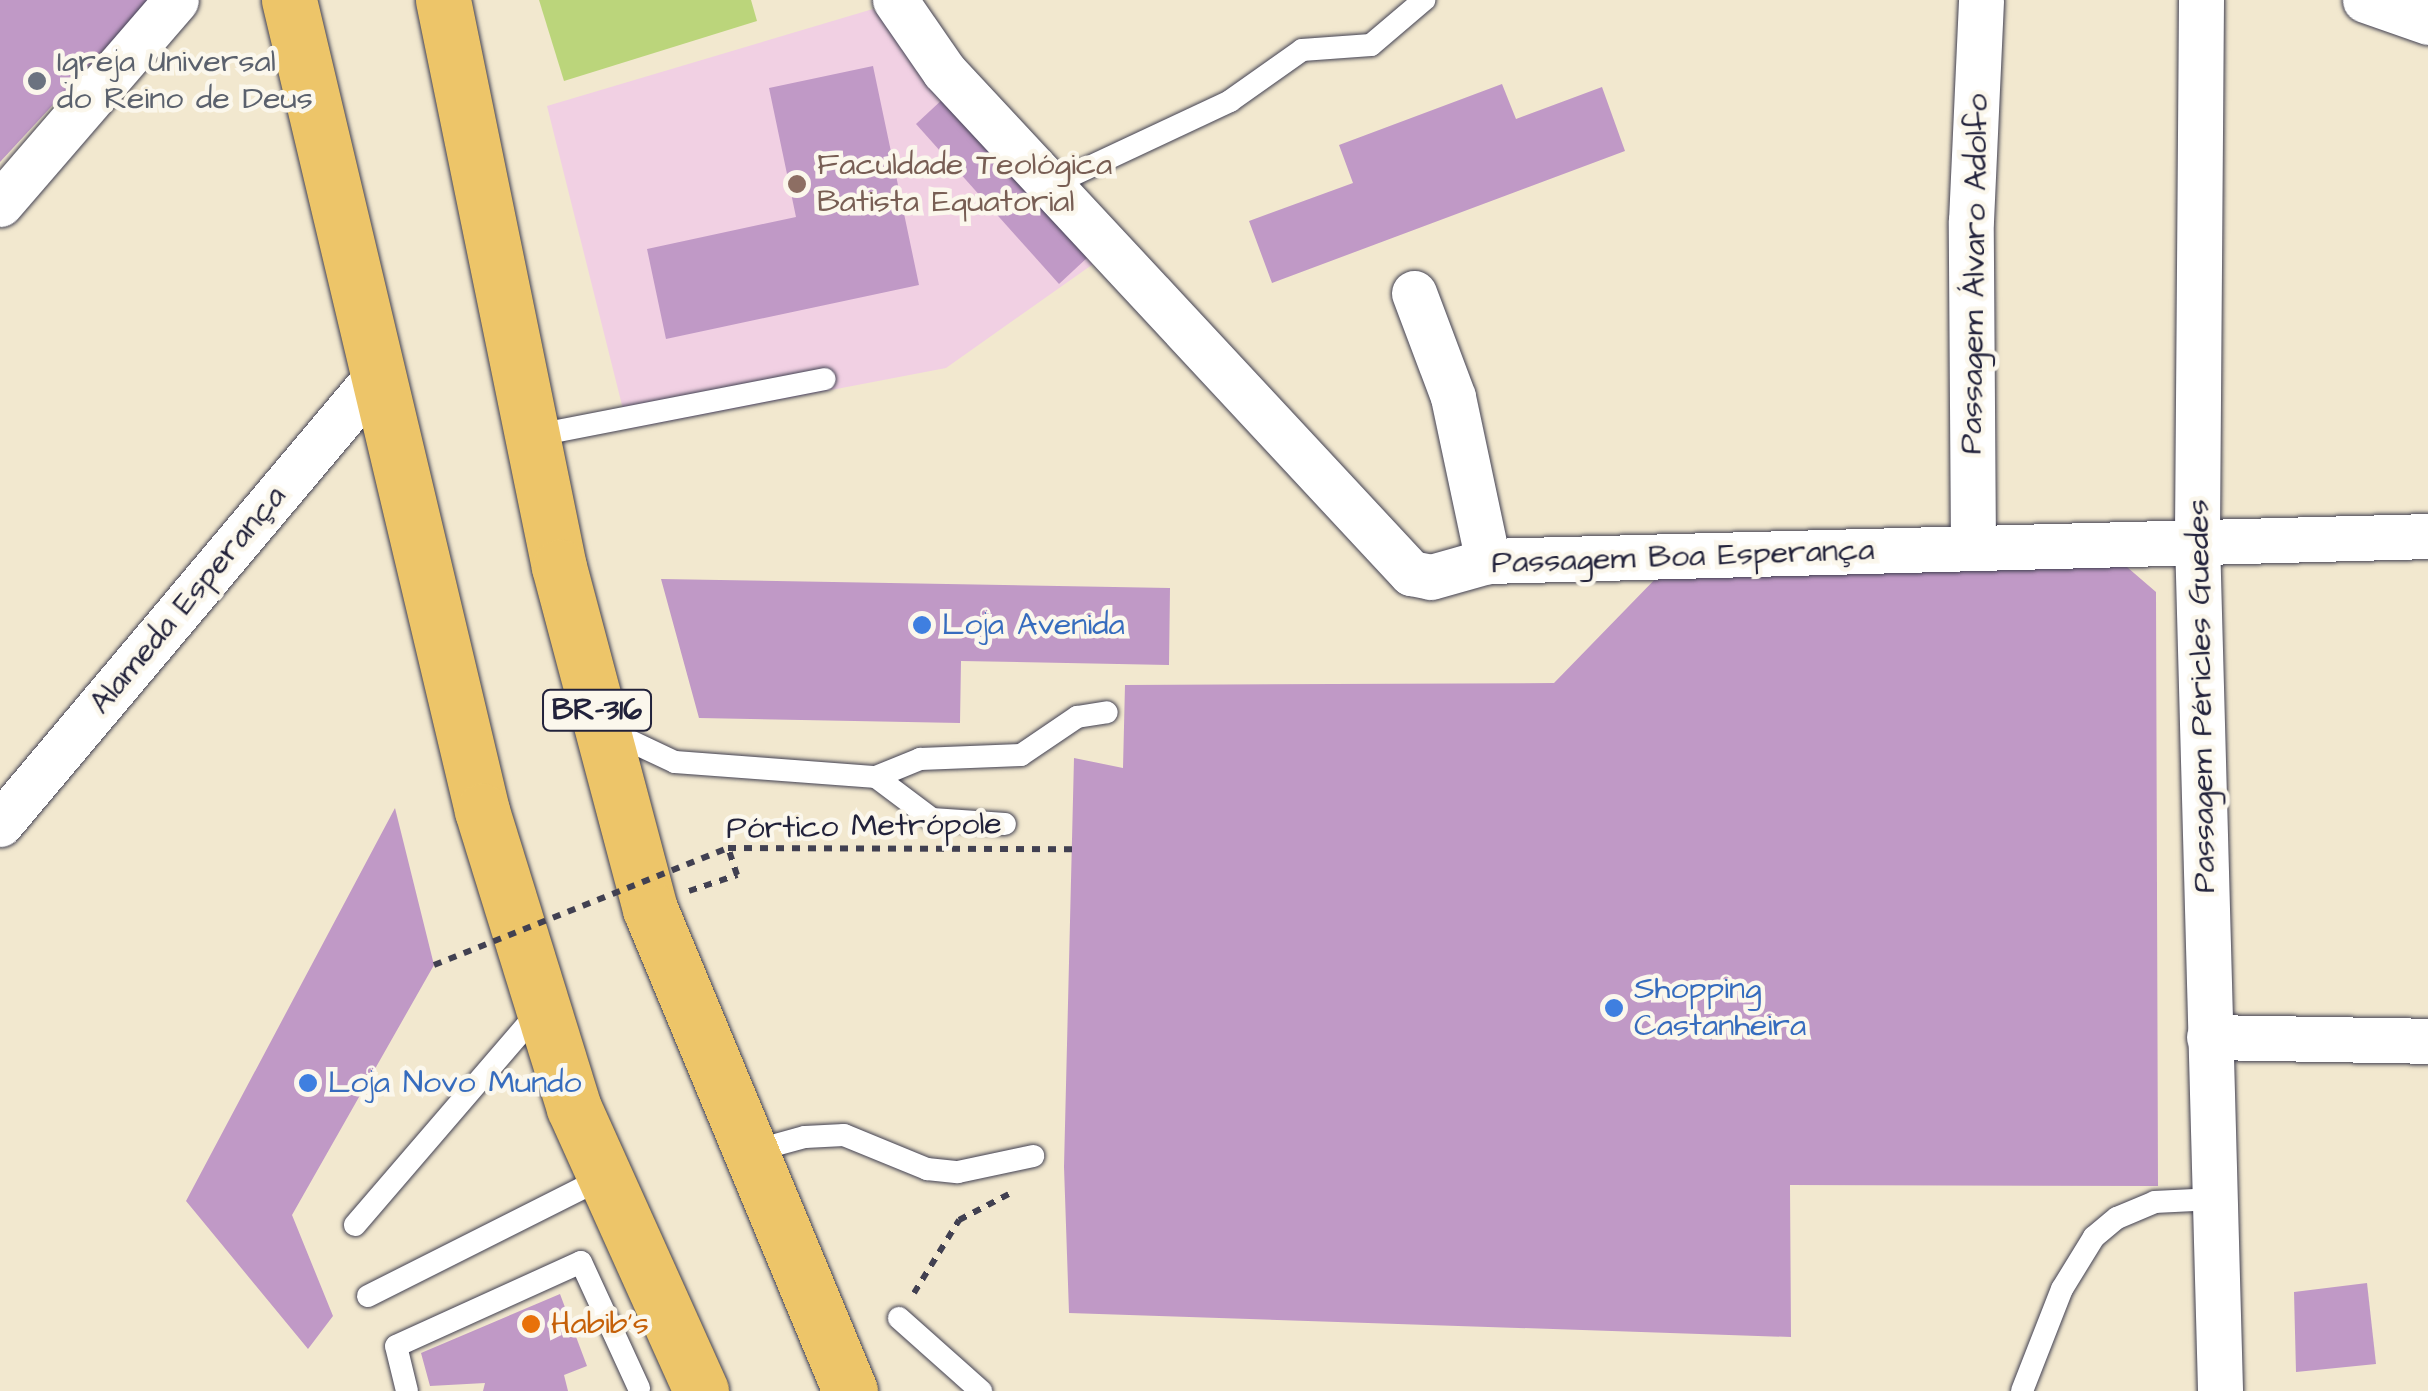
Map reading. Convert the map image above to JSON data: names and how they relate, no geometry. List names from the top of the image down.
{
  "streets": {
    "highway": ["BR-316"],
    "street": [
      "Passagem Álvaro Adolfo",
      "Passagem Boa Esperança",
      "Alameda Esperança",
      "Passagem Péricles Guedes"
    ],
    "path": ["Pórtico Metrópole"]
  },
  "crossings": [
    ["Passagem Álvaro Adolfo", "Passagem Boa Esperança"],
    ["Passagem Boa Esperança", "Passagem Péricles Guedes"]
  ],
  "places": [
    "Igreja Universal do Reino de Deus",
    "Faculdade Teológica Batista Equatorial",
    "Loja Avenida",
    "Shopping Castanheira",
    "Loja Novo Mundo",
    "Habib's"
  ]
}
